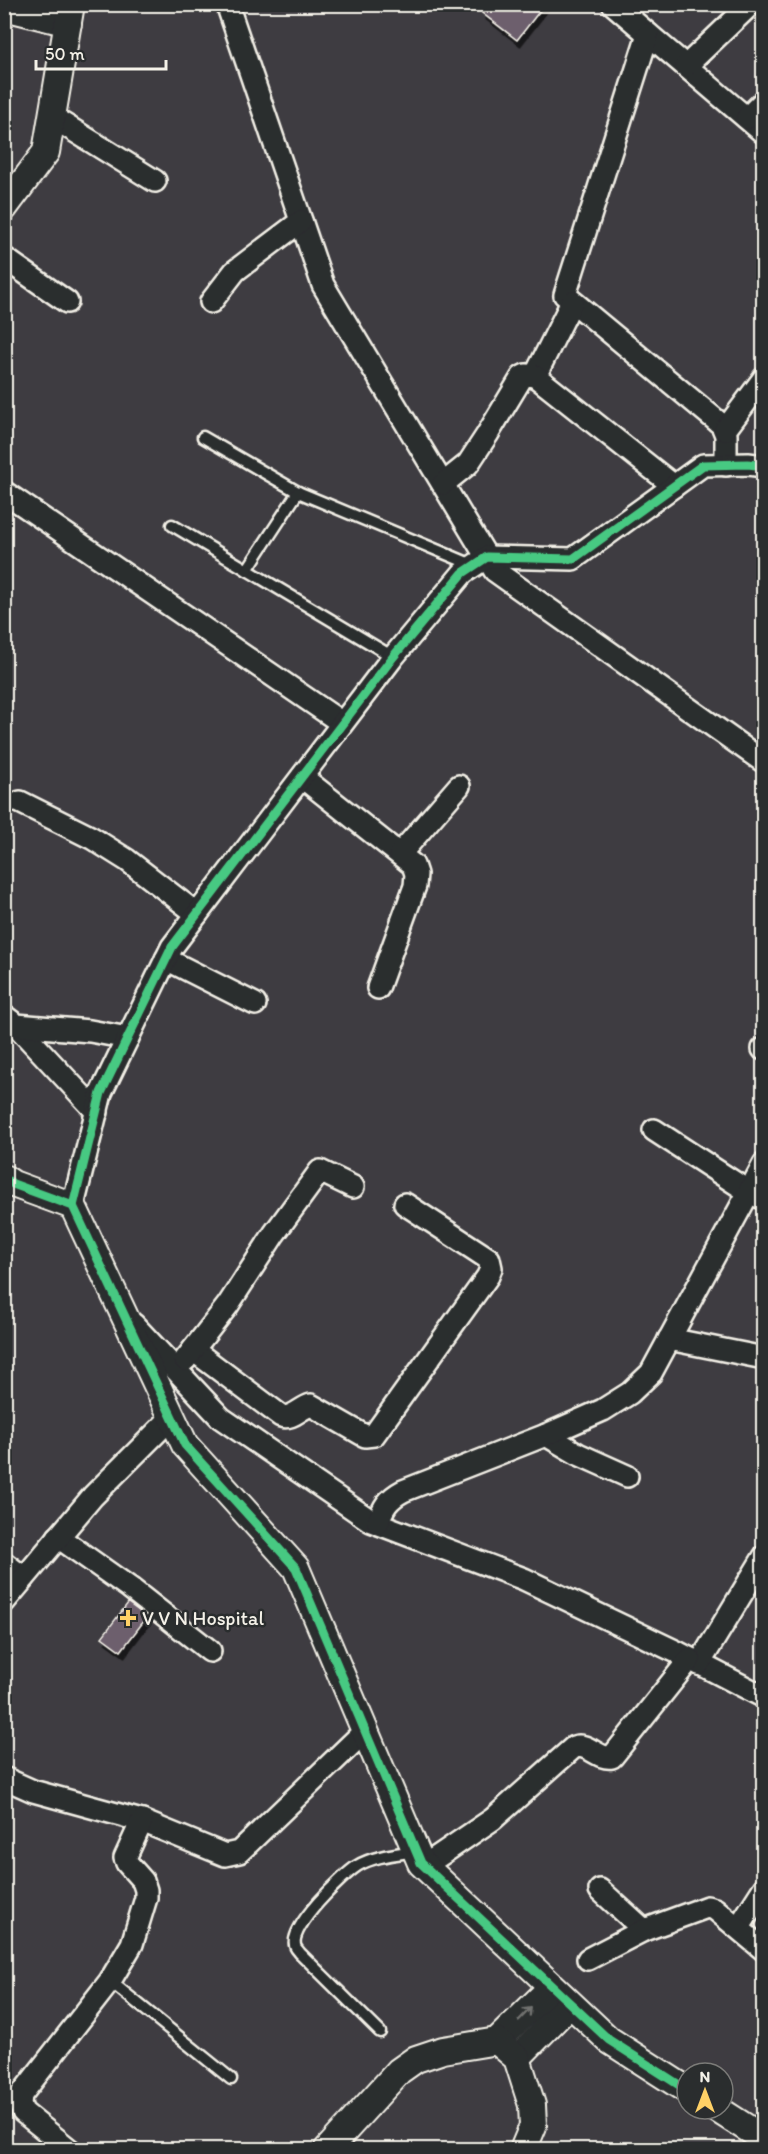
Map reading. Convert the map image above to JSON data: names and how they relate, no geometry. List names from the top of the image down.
{
  "places": {
    "health": ["V V N Hospital"]
  },
  "scale_bar": "50 m",
  "north": "top"
}
